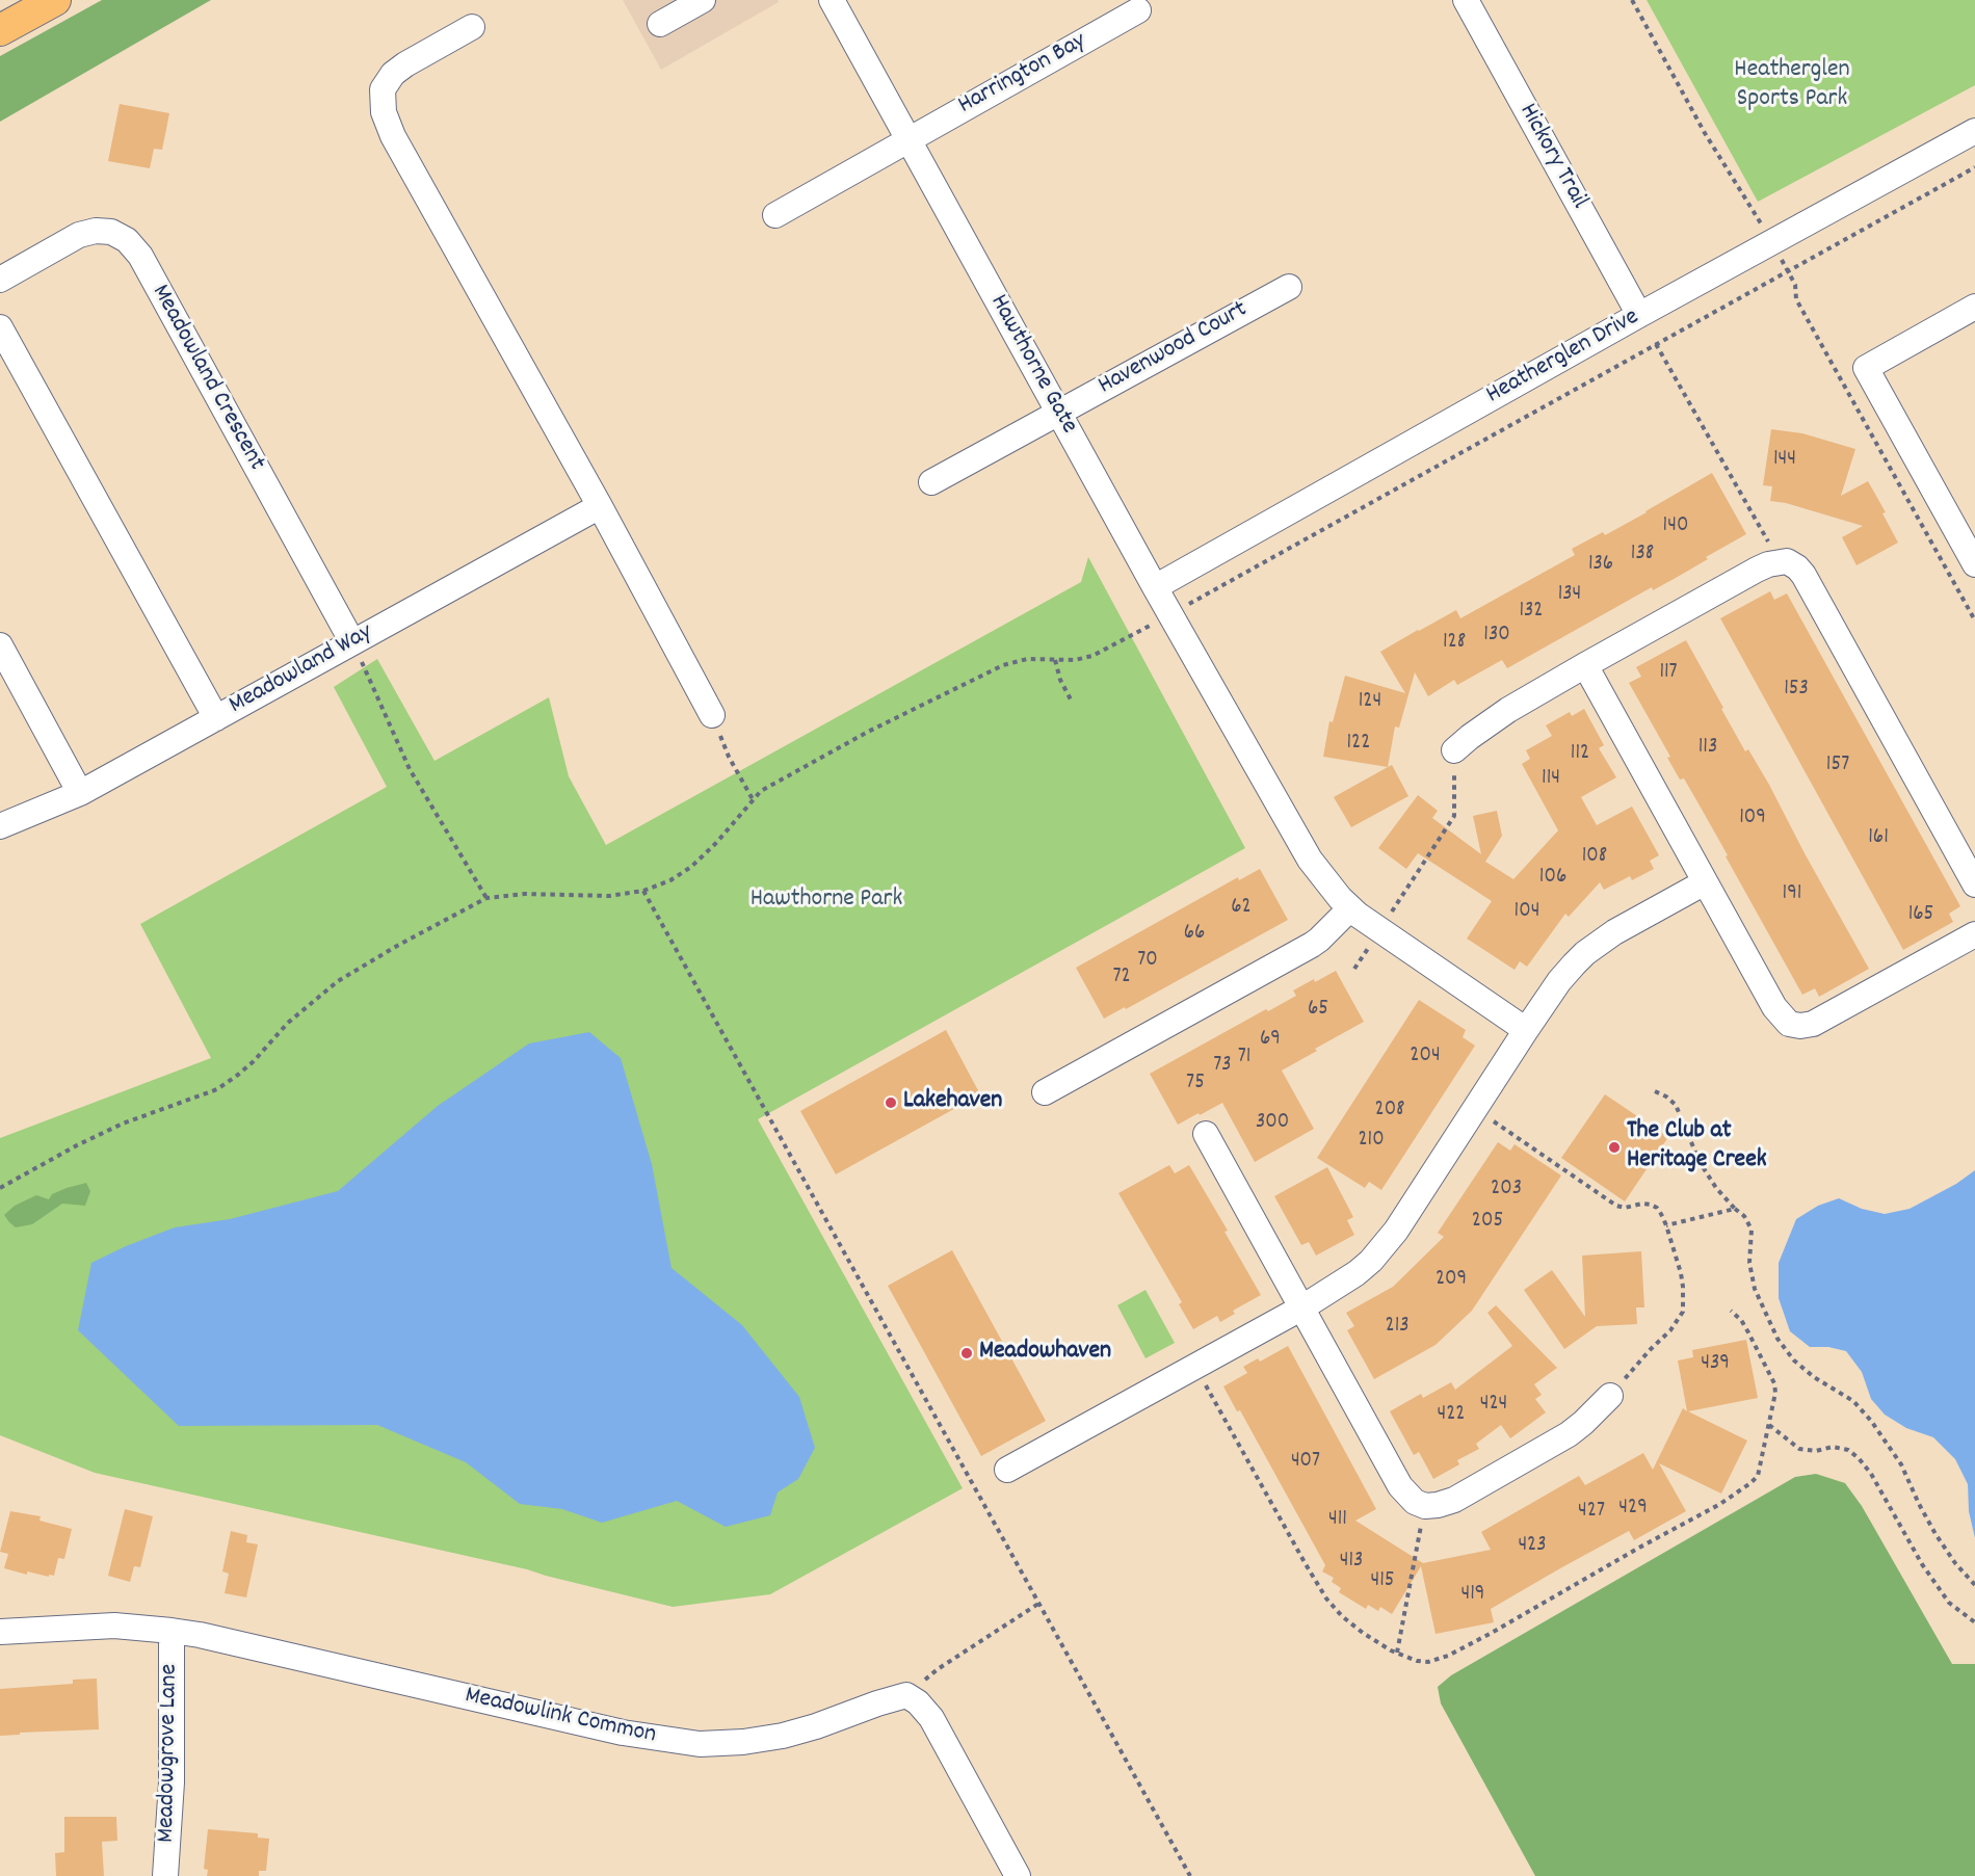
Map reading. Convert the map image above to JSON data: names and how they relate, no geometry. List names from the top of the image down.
{
  "streets": {
    "street": [
      "Harrington Bay",
      "Hickory Trail",
      "Havenwood Court",
      "Heatherglen Drive",
      "Hawthorne Gate",
      "Meadowland Crescent",
      "Meadowland Way",
      "Meadowlink Common",
      "Meadowgrove Lane"
    ]
  },
  "crossings": [
    ["Harrington Bay", "Hawthorne Gate"],
    ["Hickory Trail", "Heatherglen Drive"],
    ["Havenwood Court", "Hawthorne Gate"],
    ["Heatherglen Drive", "Hawthorne Gate"],
    ["Meadowland Crescent", "Meadowland Way"],
    ["Meadowlink Common", "Meadowgrove Lane"]
  ],
  "parks": ["Heatherglen Sports Park", "Hawthorne Park"],
  "places": ["Lakehaven", "The Club at Heritage Creek", "Meadowhaven"],
  "house_numbers": [
    "144",
    "140",
    "138",
    "136",
    "134",
    "132",
    "130",
    "128",
    "117",
    "153",
    "124",
    "122",
    "113",
    "112",
    "157",
    "114",
    "109",
    "161",
    "108",
    "106",
    "191",
    "62",
    "104",
    "165",
    "66",
    "70",
    "72",
    "65",
    "69",
    "204",
    "71",
    "73",
    "75",
    "208",
    "300",
    "210",
    "203",
    "205",
    "209",
    "213",
    "439",
    "424",
    "422",
    "407",
    "429",
    "427",
    "411",
    "423",
    "413",
    "415",
    "419"
  ]
}
